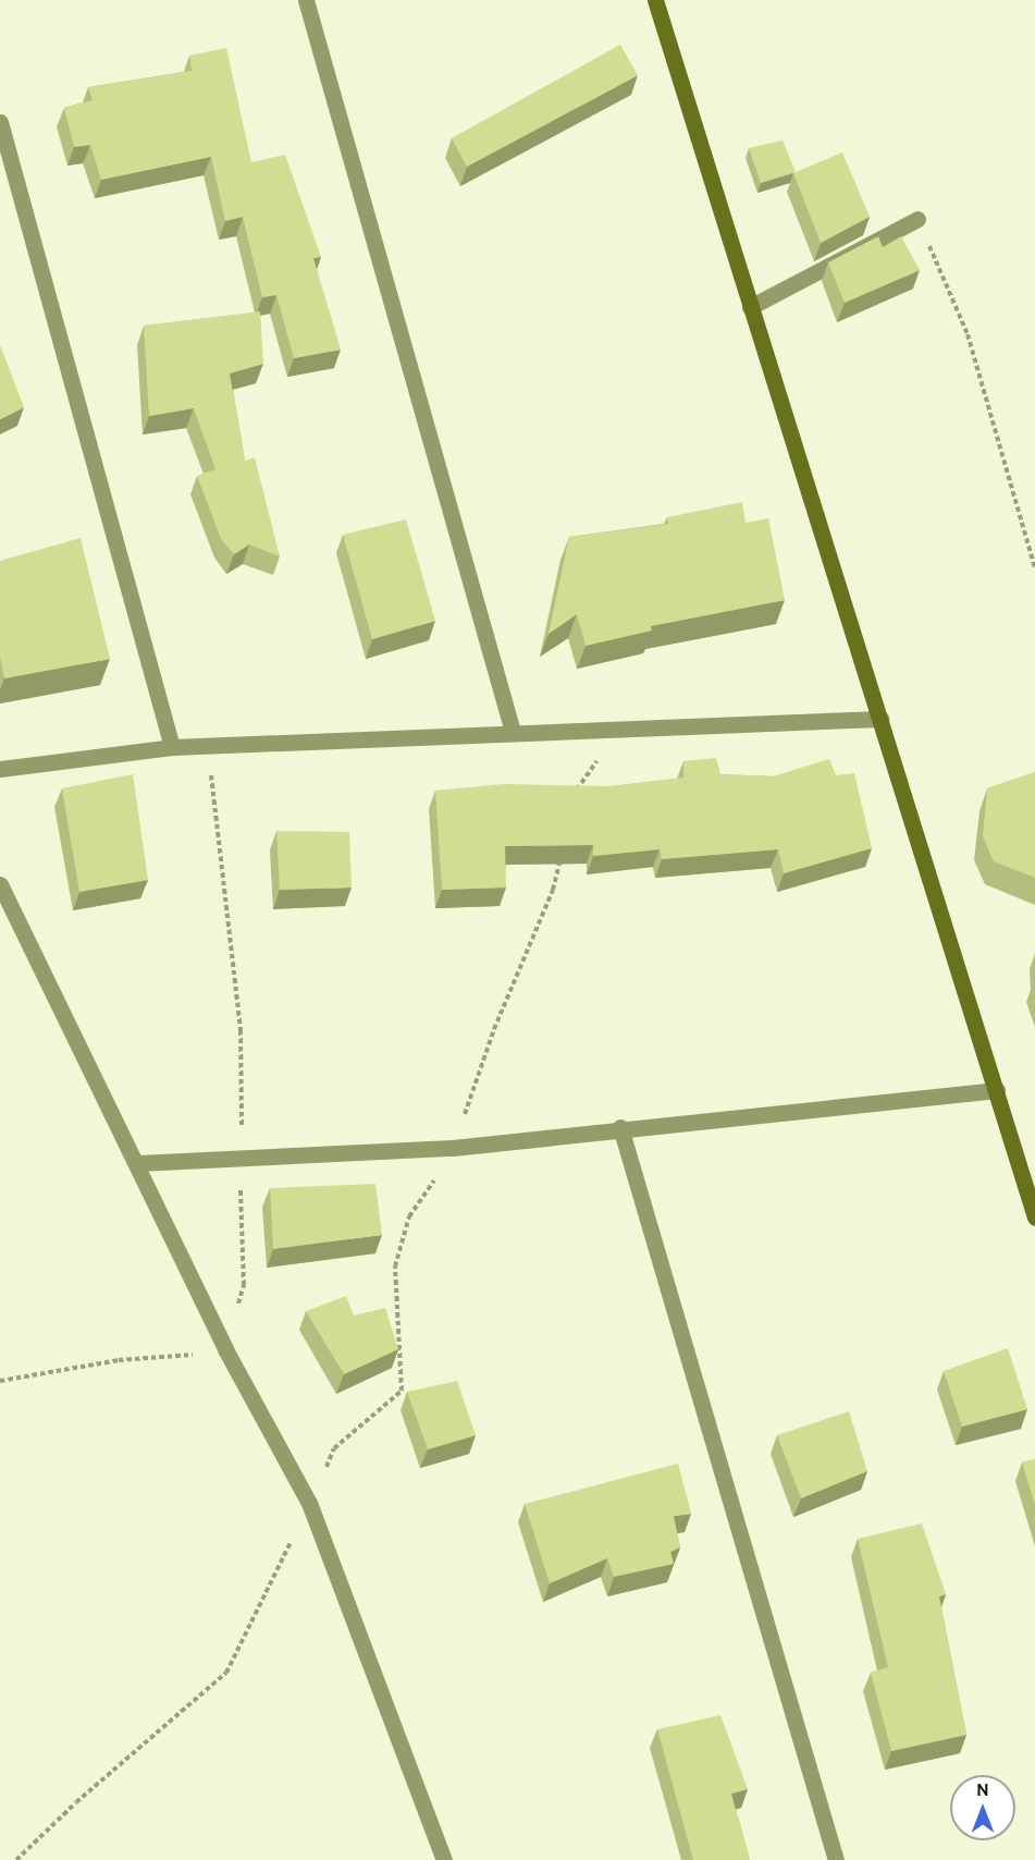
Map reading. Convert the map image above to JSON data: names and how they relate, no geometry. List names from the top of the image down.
{
  "north": "top"
}
